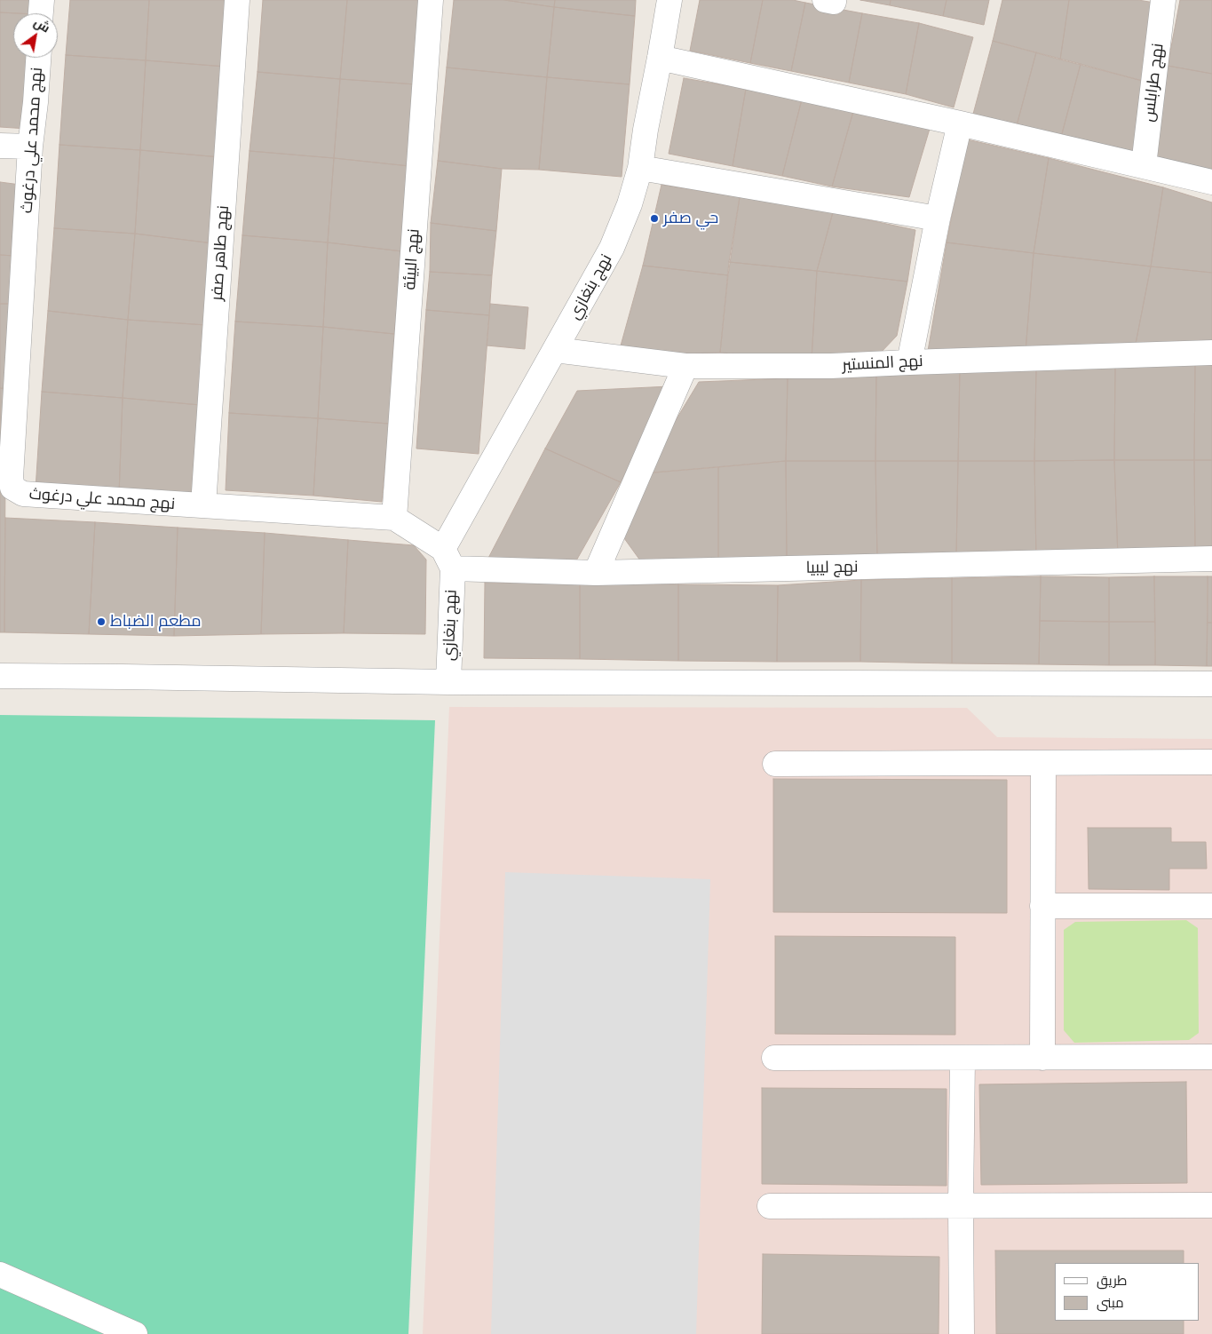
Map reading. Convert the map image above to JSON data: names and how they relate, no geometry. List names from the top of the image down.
{
  "streets": {
    "street": [
      "نهج طرابلس",
      "نهج محمد علي درغوث",
      "نهج طاهر صفر",
      "نهج البيئة",
      "نهج بنغازي",
      "نهج المنستير",
      "نهج ليبيا"
    ]
  },
  "crossings": [
    ["نهج محمد علي درغوث", "نهج طاهر صفر"],
    ["نهج محمد علي درغوث", "نهج البيئة"],
    ["نهج محمد علي درغوث", "نهج بنغازي"],
    ["نهج محمد علي درغوث", "نهج ليبيا"],
    ["نهج بنغازي", "نهج المنستير"],
    ["نهج بنغازي", "نهج ليبيا"]
  ],
  "places": ["حي صفر", "مطعم الضباط"],
  "legend": ["طريق", "مبنى"],
  "north": "top right"
}
